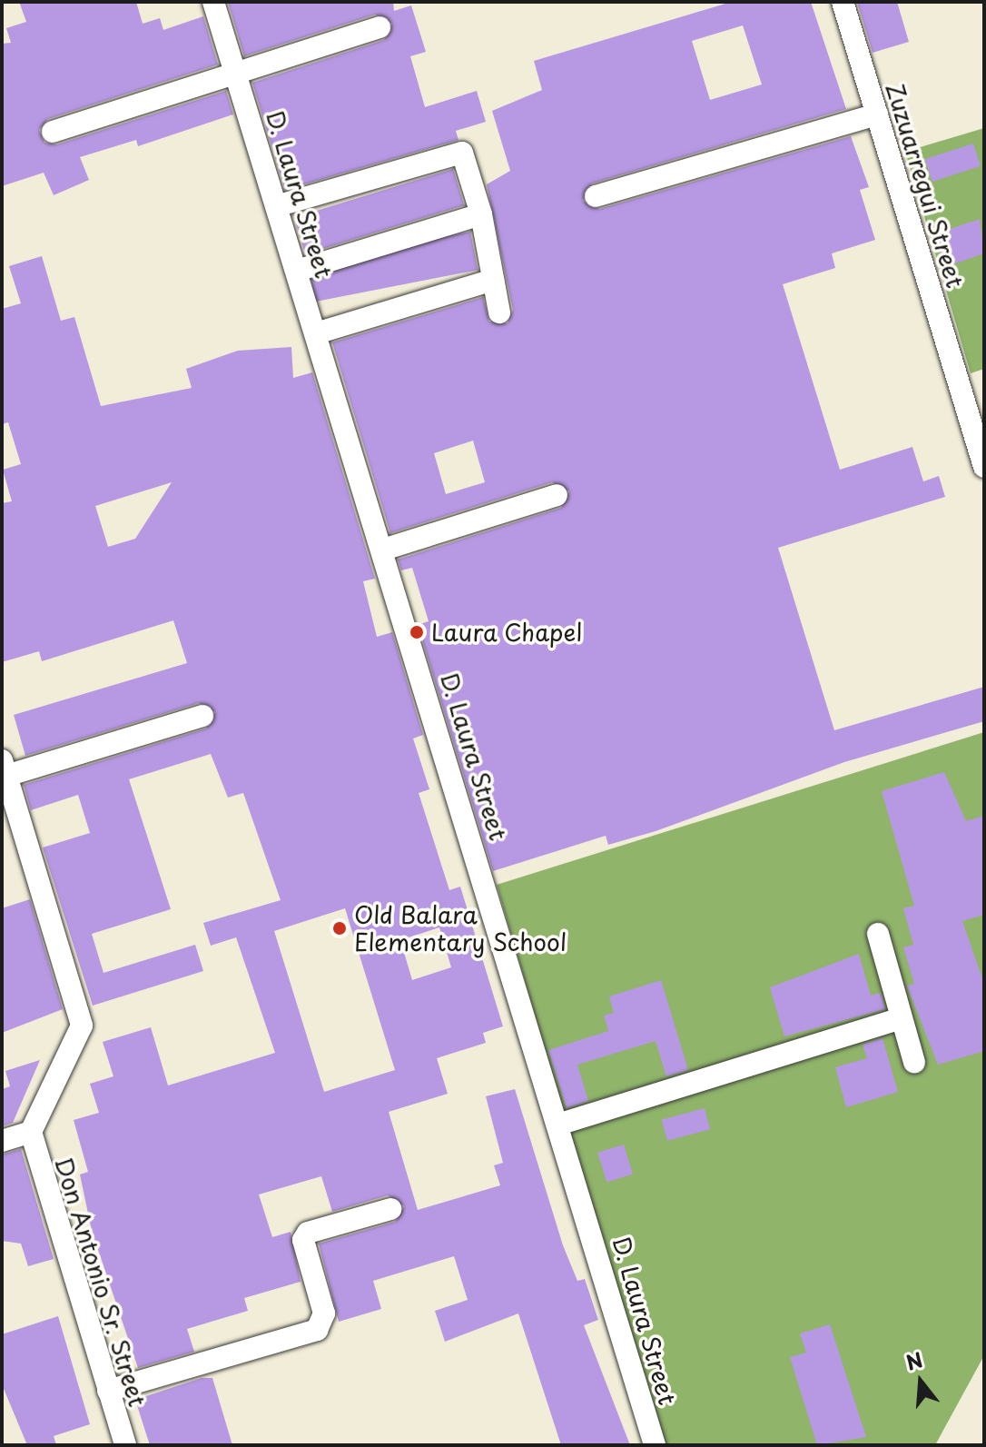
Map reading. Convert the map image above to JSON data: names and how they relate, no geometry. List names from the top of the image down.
{
  "streets": {
    "street": ["Zuzuarregui Street", "D. Laura Street", "Don Antonio Sr. Street"]
  },
  "places": ["Laura Chapel", "Old Balara Elementary School"],
  "north": "top"
}
